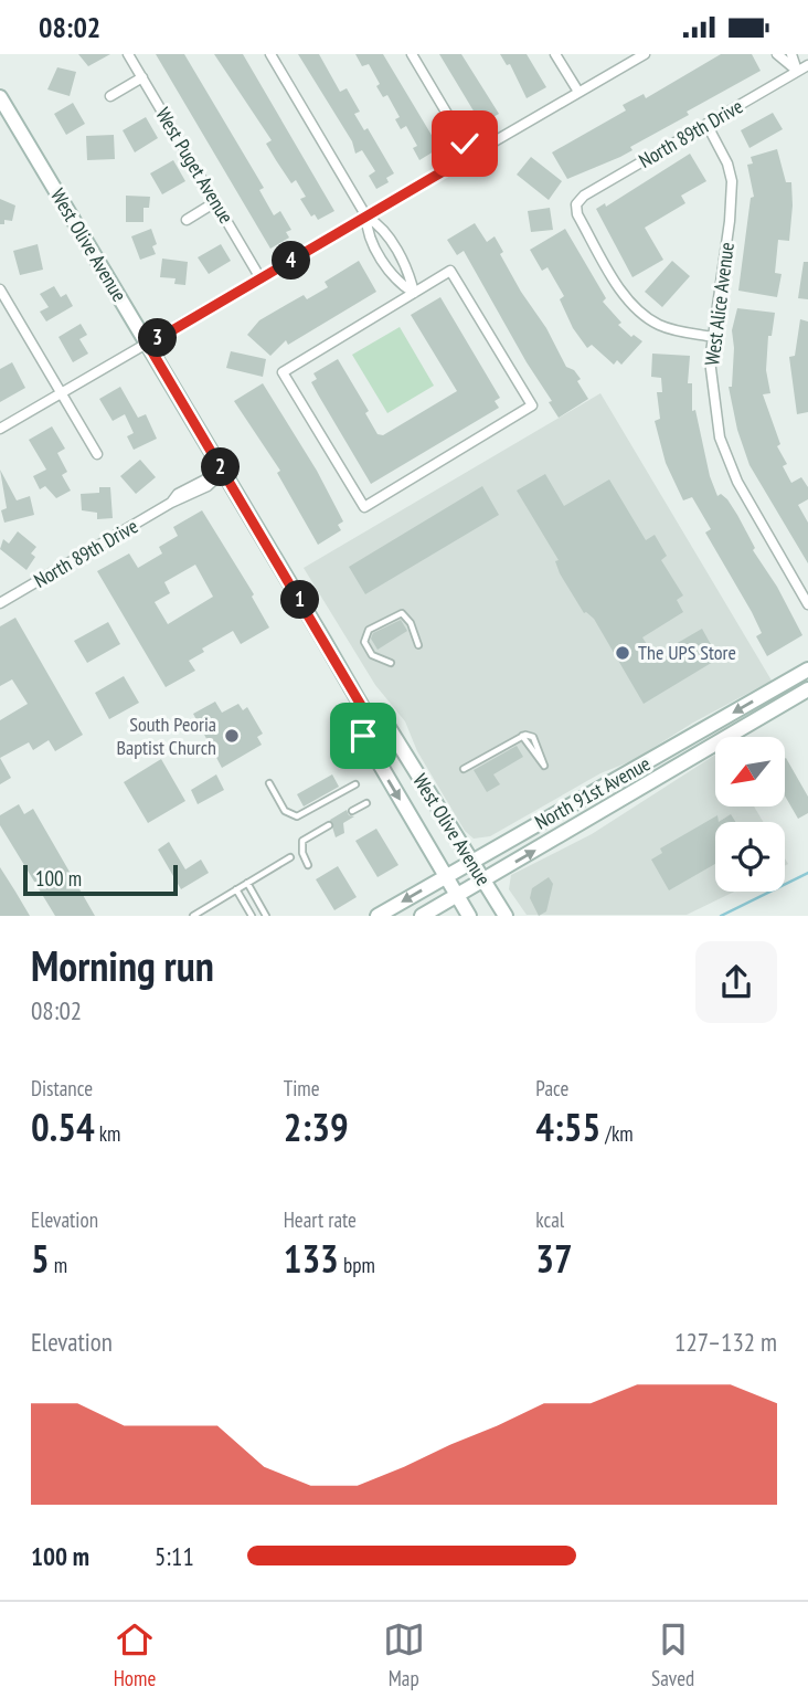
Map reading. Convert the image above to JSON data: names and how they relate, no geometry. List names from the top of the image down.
{
  "streets": {
    "main road": ["West Olive Avenue", "North 91st Avenue"],
    "street": ["North 89th Drive", "West Puget Avenue", "West Alice Avenue"]
  },
  "crossings": [
    ["North 89th Drive", "West Olive Avenue"],
    ["North 89th Drive", "West Alice Avenue"],
    ["West Olive Avenue", "North 91st Avenue"]
  ],
  "places": ["The UPS Store", "South Peoria Baptist Church"],
  "scale_bar": "100 m",
  "north": "bottom left",
  "page": {
    "status": "08:02",
    "pins": [
      "4",
      "3",
      "2",
      "1"
    ],
    "scale": "100 m",
    "heading": ["Morning run", "08:02"],
    "stats": [
      ["Distance", "0.54 km"],
      ["Time", "2:39"],
      ["Pace", "4:55 /km"],
      ["Elevation", "5 m"],
      ["Heart rate", "133 bpm"],
      ["kcal", "37"]
    ],
    "chart": ["Elevation", "127–132 m"],
    "list": [
      {
        "name": "100 m",
        "note": "5:11"
      }
    ],
    "tabs": ["Home", "Map", "Saved"]
  }
}
